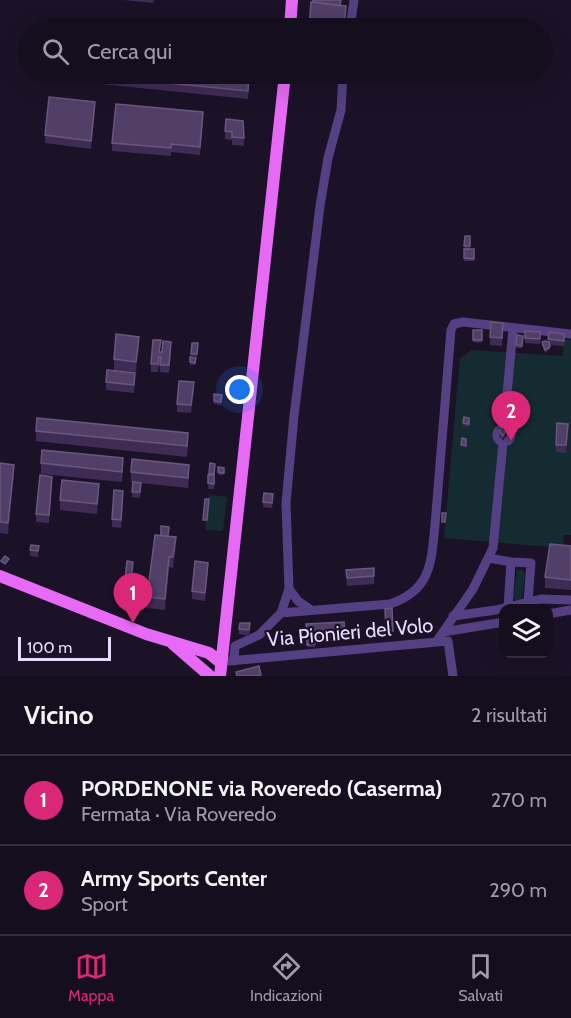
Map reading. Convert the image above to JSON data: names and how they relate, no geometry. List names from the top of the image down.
{
  "streets": {
    "street": ["Via Pionieri del Volo"]
  },
  "scale_bar": "100 m",
  "page": {
    "search": "Cerca qui",
    "pins": ["2", "1"],
    "scale": "100 m",
    "heading": ["Vicino", "2 risultati"],
    "list": [
      {
        "mark": "1",
        "name": "PORDENONE via Roveredo (Caserma)",
        "note": "Fermata · Via Roveredo",
        "value": "270 m"
      },
      {
        "mark": "2",
        "name": "Army Sports Center",
        "note": "Sport",
        "value": "290 m"
      }
    ],
    "nav": ["Mappa", "Indicazioni", "Salvati"]
  }
}
